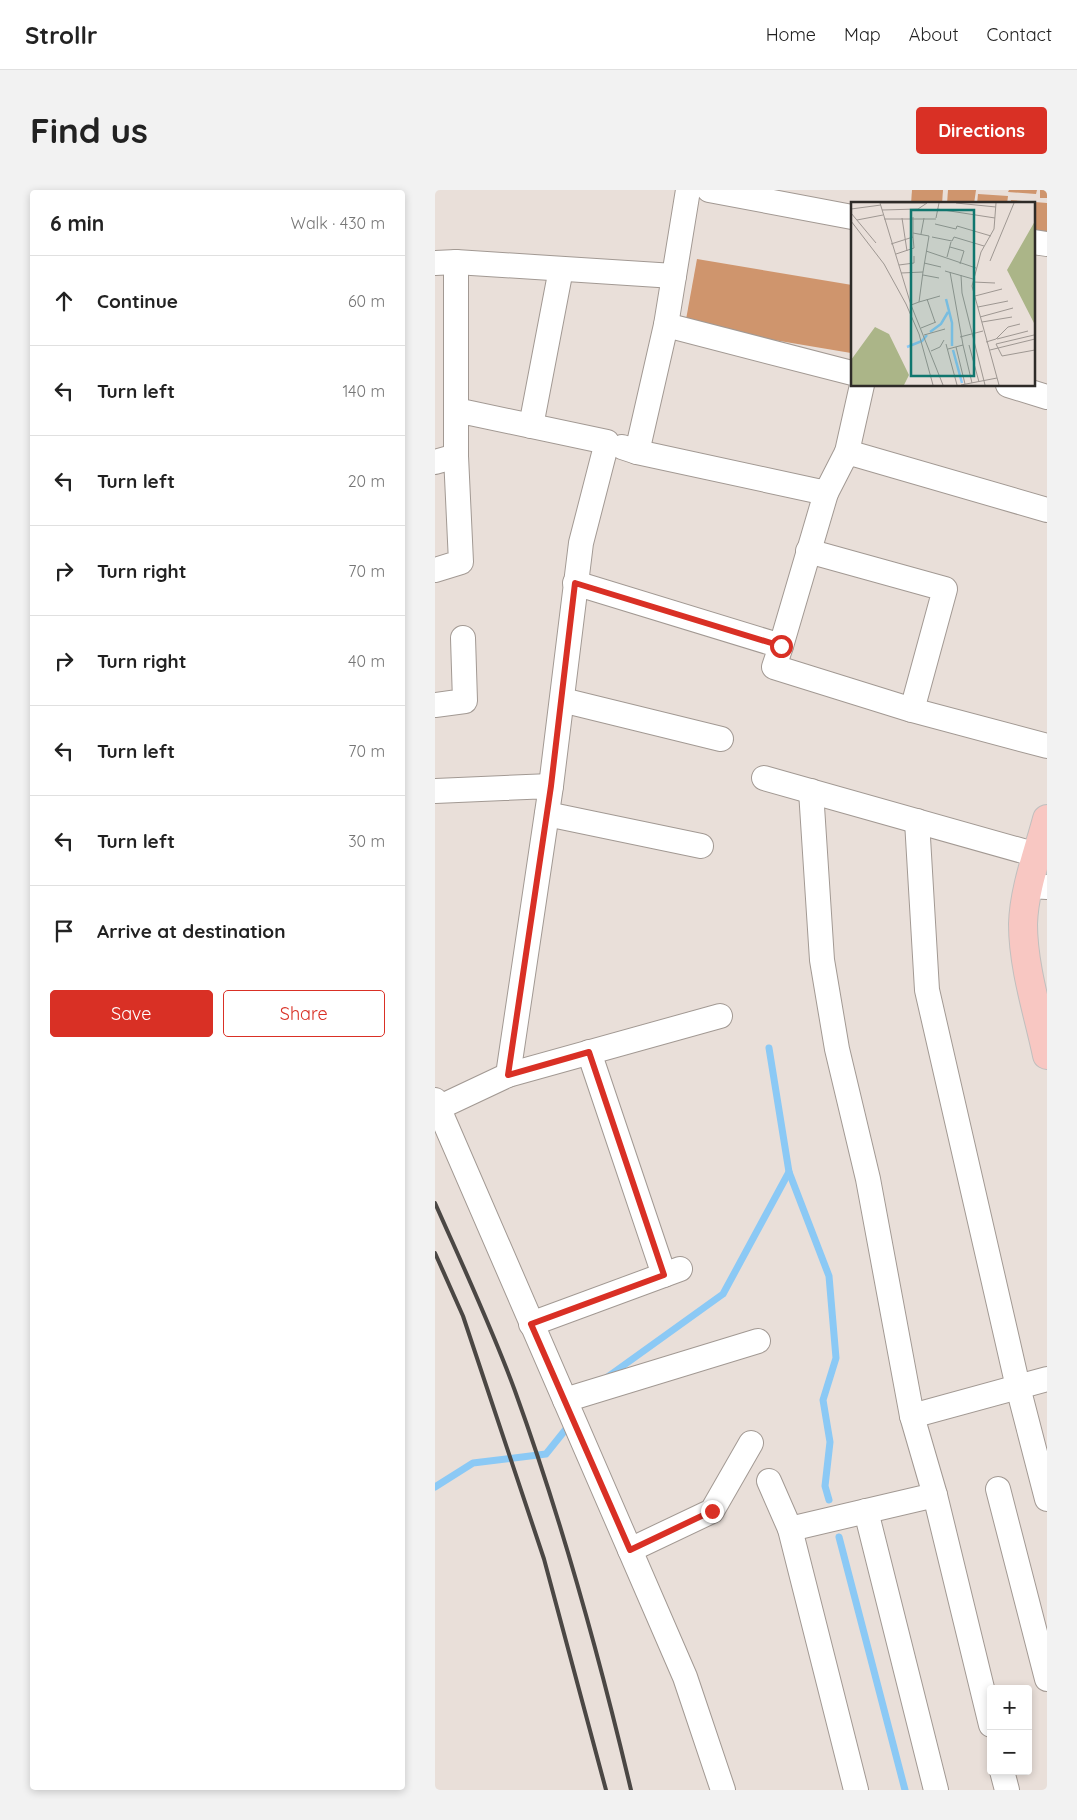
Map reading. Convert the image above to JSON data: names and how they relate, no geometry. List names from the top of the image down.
{
  "page": {
    "header": "Strollr",
    "nav": [
      "Home",
      "Map",
      "About",
      "Contact"
    ],
    "buttons": [
      "Directions",
      ["Save", "Share"]
    ],
    "title": "Find us",
    "heading": ["6 min", "Walk · 430 m"],
    "list": [
      ["Continue", "60 m"],
      ["Turn left", "140 m"],
      ["Turn left", "20 m"],
      ["Turn right", "70 m"],
      ["Turn right", "40 m"],
      ["Turn left", "70 m"],
      ["Turn left", "30 m"],
      "Arrive at destination"
    ],
    "map_buttons": ["+", "−"]
  }
}
